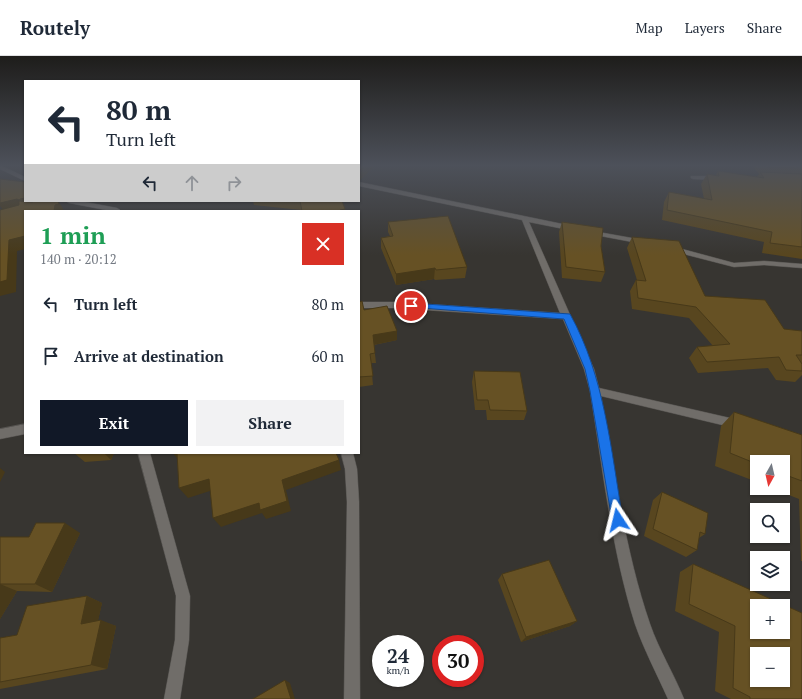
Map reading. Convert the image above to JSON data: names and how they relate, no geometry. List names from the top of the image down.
{
  "north": "bottom",
  "page": {
    "header": "Routely",
    "nav": ["Map", "Layers", "Share"],
    "turn": ["80 m", "Turn left"],
    "heading": ["1 min", "140 m · 20:12"],
    "list": [
      {
        "name": "Turn left",
        "value": "80 m"
      },
      {
        "name": "Arrive at destination",
        "value": "60 m"
      }
    ],
    "buttons": ["Exit", "Share"],
    "map_buttons": ["+", "−"],
    "speed": "24 km/h",
    "limit": "30"
  }
}
